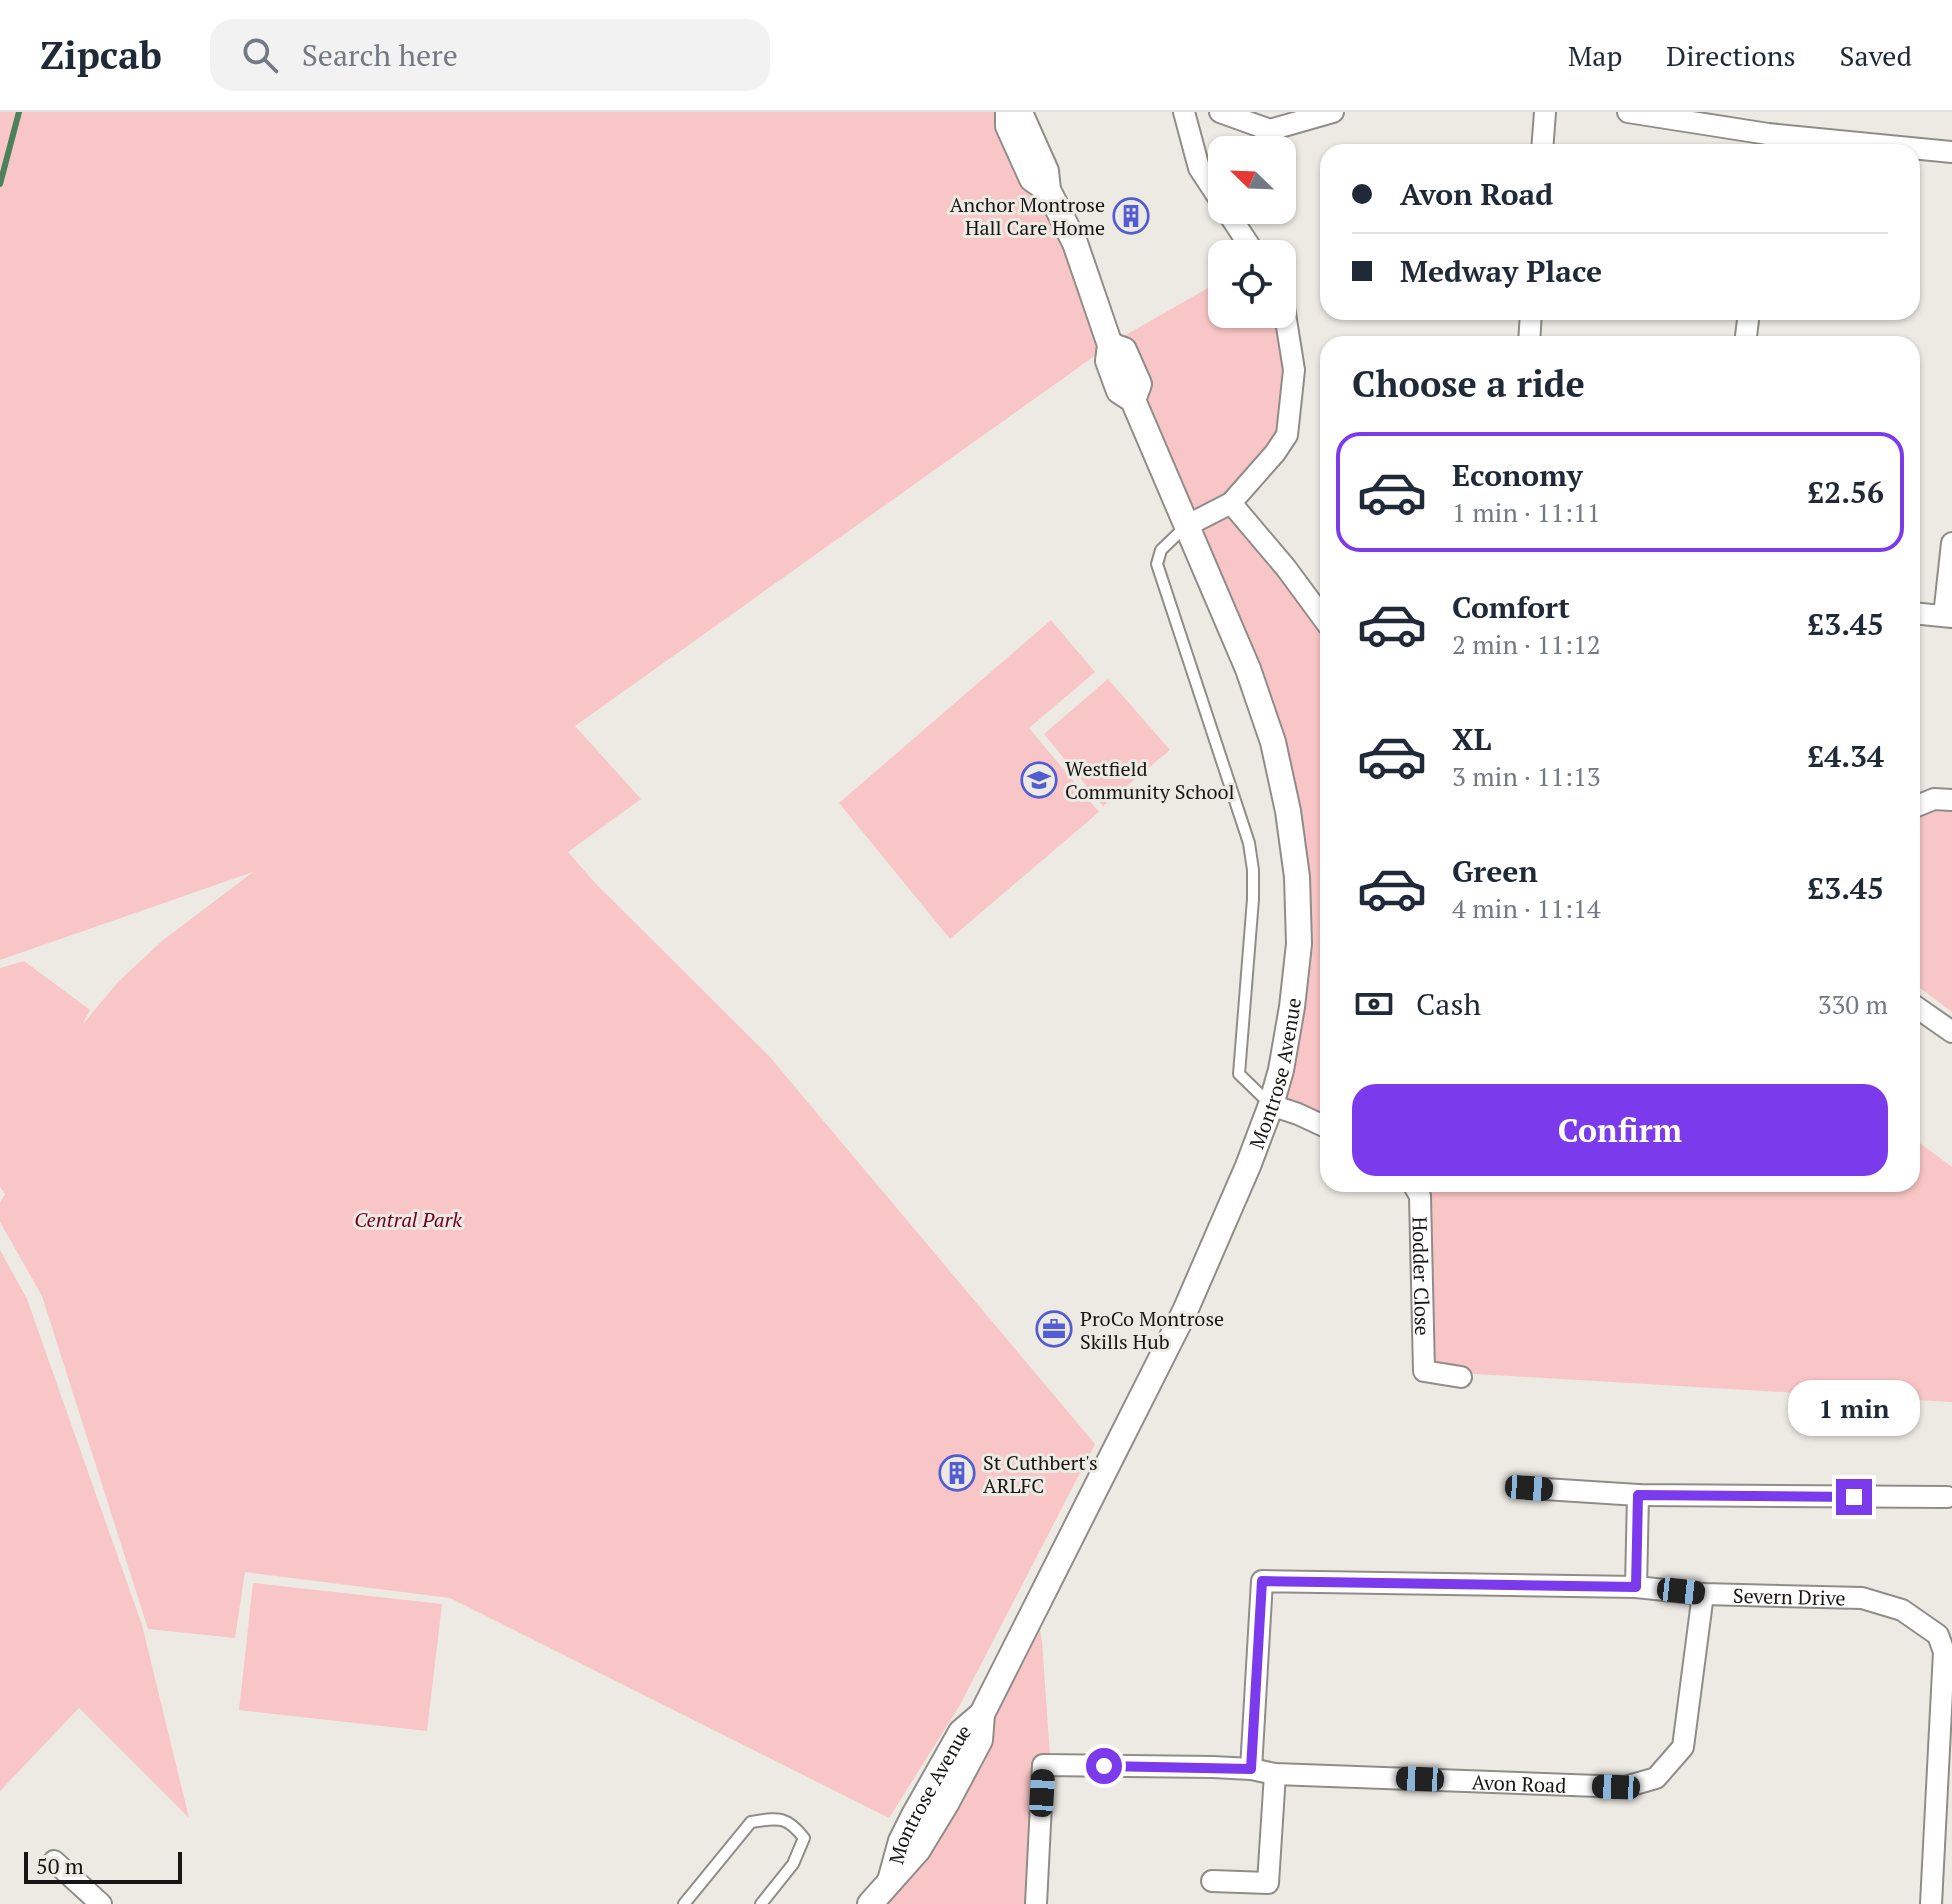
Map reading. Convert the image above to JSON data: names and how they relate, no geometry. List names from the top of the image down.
{
  "streets": {
    "street": [
      "Montrose Avenue",
      "Hodder Close",
      "Severn Drive",
      "Avon Road"
    ]
  },
  "crossings": [
    ["Severn Drive", "Avon Road"]
  ],
  "parks": ["Central Park"],
  "places": {
    "building": ["Anchor Montrose Hall Care Home", "St Cuthbert's ARLFC"],
    "school or university": ["Westfield Community School"],
    "office": ["ProCo Montrose Skills Hub"]
  },
  "scale_bar": "50 m",
  "north": "top left",
  "page": {
    "header": "Zipcab",
    "search": "Search here",
    "nav": ["Map", "Directions", "Saved"],
    "banner": ["Avon Road", "Medway Place"],
    "heading": "Choose a ride",
    "list": [
      {
        "name": "Economy",
        "note": "1 min · 11:11",
        "value": "£2.56"
      },
      {
        "name": "Comfort",
        "note": "2 min · 11:12",
        "value": "£3.45"
      },
      {
        "name": "XL",
        "note": "3 min · 11:13",
        "value": "£4.34"
      },
      {
        "name": "Green",
        "note": "4 min · 11:14",
        "value": "£3.45"
      }
    ],
    "pay": ["Cash", "330 m"],
    "buttons": "Confirm",
    "bubble": "1 min",
    "scale": "50 m"
  }
}
